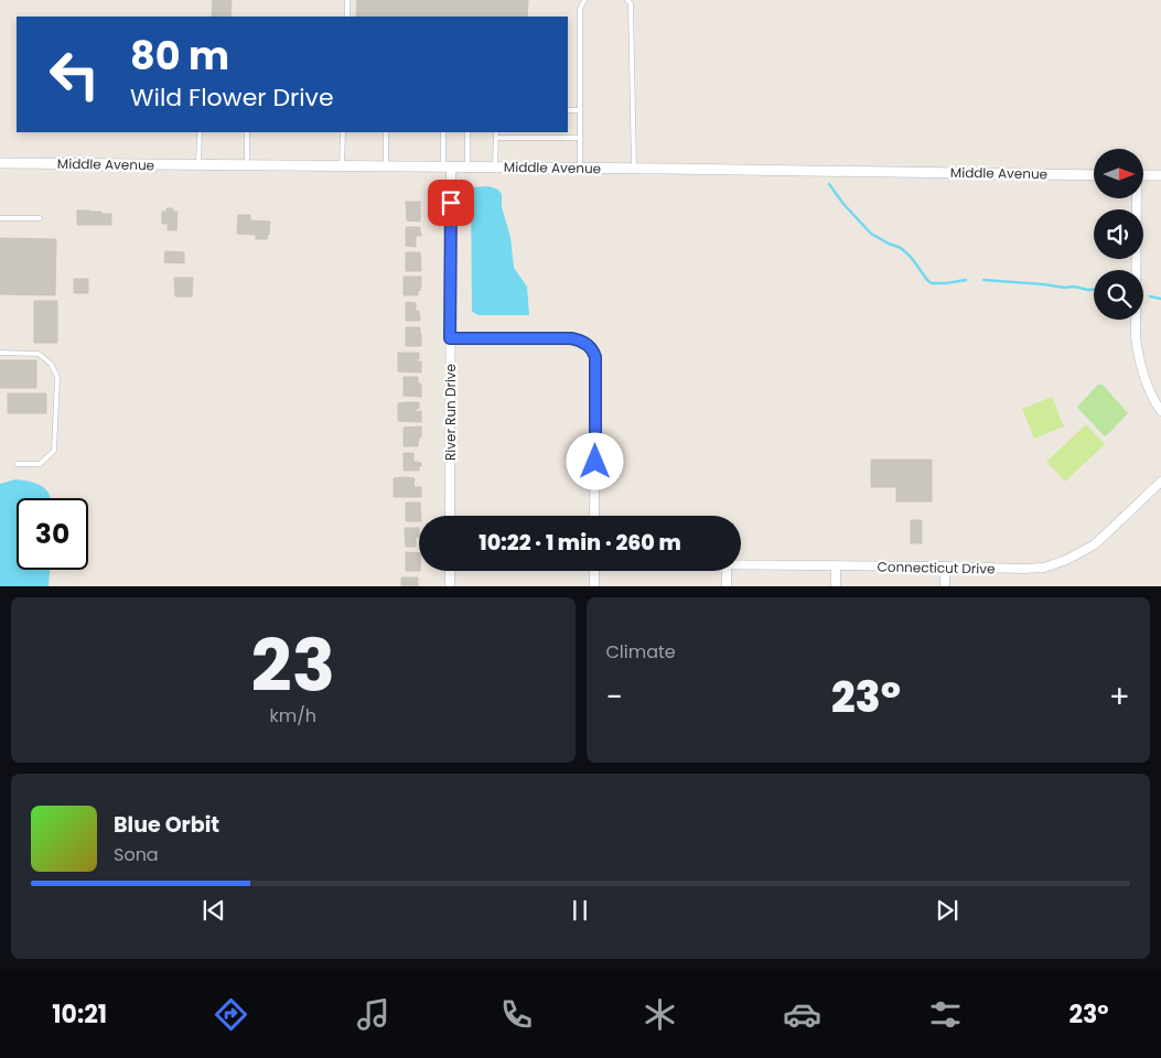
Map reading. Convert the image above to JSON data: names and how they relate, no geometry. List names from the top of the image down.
{
  "streets": {
    "street": ["Middle Avenue", "River Run Drive", "Connecticut Drive"]
  },
  "crossings": [
    ["Middle Avenue", "River Run Drive"]
  ],
  "north": "right",
  "page": {
    "turn": ["80 m", "Wild Flower Drive"],
    "limit": "30",
    "trip": "10:22 · 1 min · 260 m",
    "tile": [
      ["23", "km/h"],
      "Climate"
    ],
    "heat": ["−", "23°", "+"],
    "song": ["Blue Orbit", "Sona"],
    "tabs": ["10:21", "23°"]
  }
}
